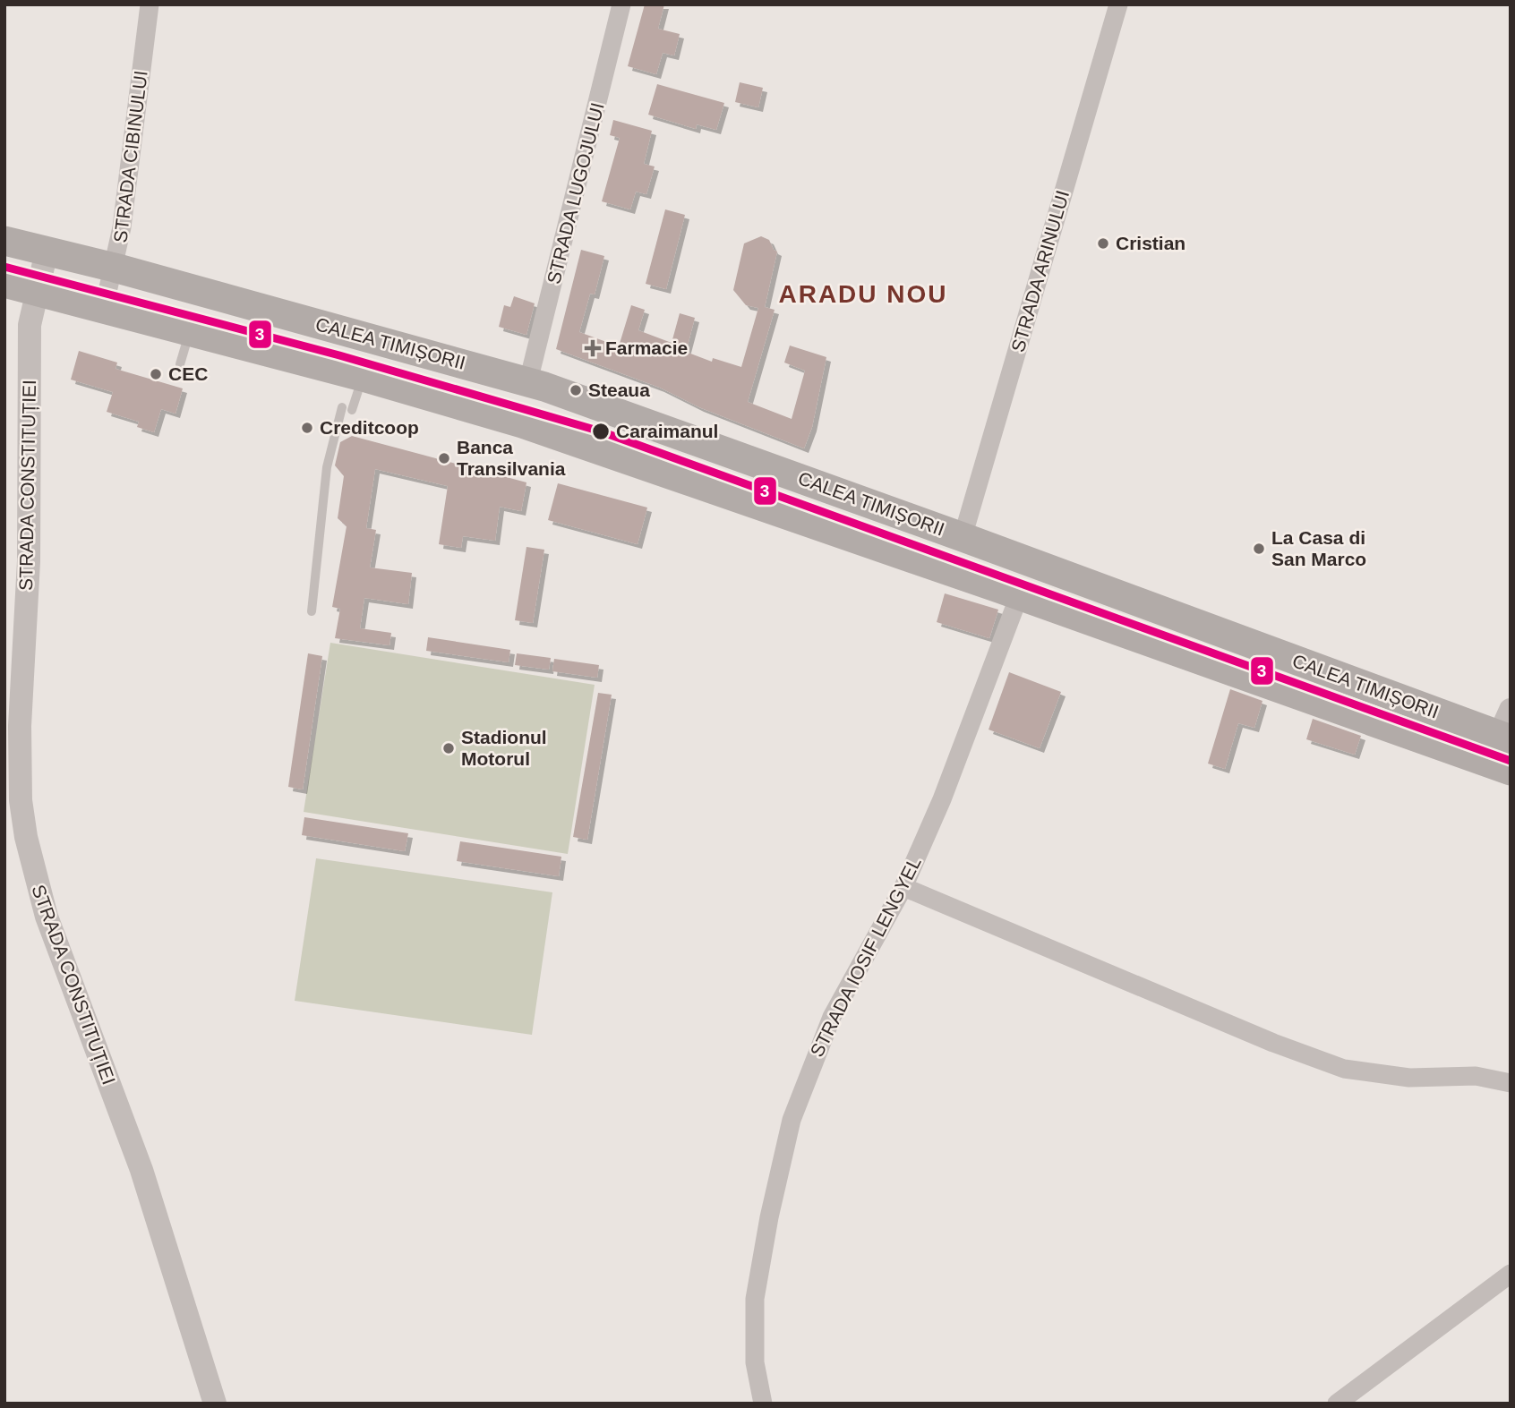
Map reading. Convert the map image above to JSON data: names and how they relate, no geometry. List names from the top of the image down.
{
  "streets": {
    "main road": ["CALEA TIMIȘORII"],
    "street": [
      "STRADA CIBINULUI",
      "STRADA LUGOJULUI",
      "STRADA ARINULUI",
      "STRADA CONSTITUȚIEI",
      "STRADA IOSIF LENGYEL"
    ]
  },
  "crossings": [
    ["STRADA CIBINULUI", "CALEA TIMIȘORII"],
    ["STRADA LUGOJULUI", "CALEA TIMIȘORII"],
    ["STRADA ARINULUI", "CALEA TIMIȘORII"],
    ["CALEA TIMIȘORII", "STRADA CONSTITUȚIEI"],
    ["CALEA TIMIȘORII", "STRADA IOSIF LENGYEL"]
  ],
  "districts": ["ARADU NOU"],
  "places": {
    "other": [
      "Cristian",
      "CEC",
      "Steaua",
      "Creditcoop",
      "Caraimanul",
      "Banca Transilvania",
      "La Casa di San Marco",
      "Stadionul Motorul"
    ],
    "health": ["Farmacie"]
  },
  "lines": ["transit line 3"]
}
